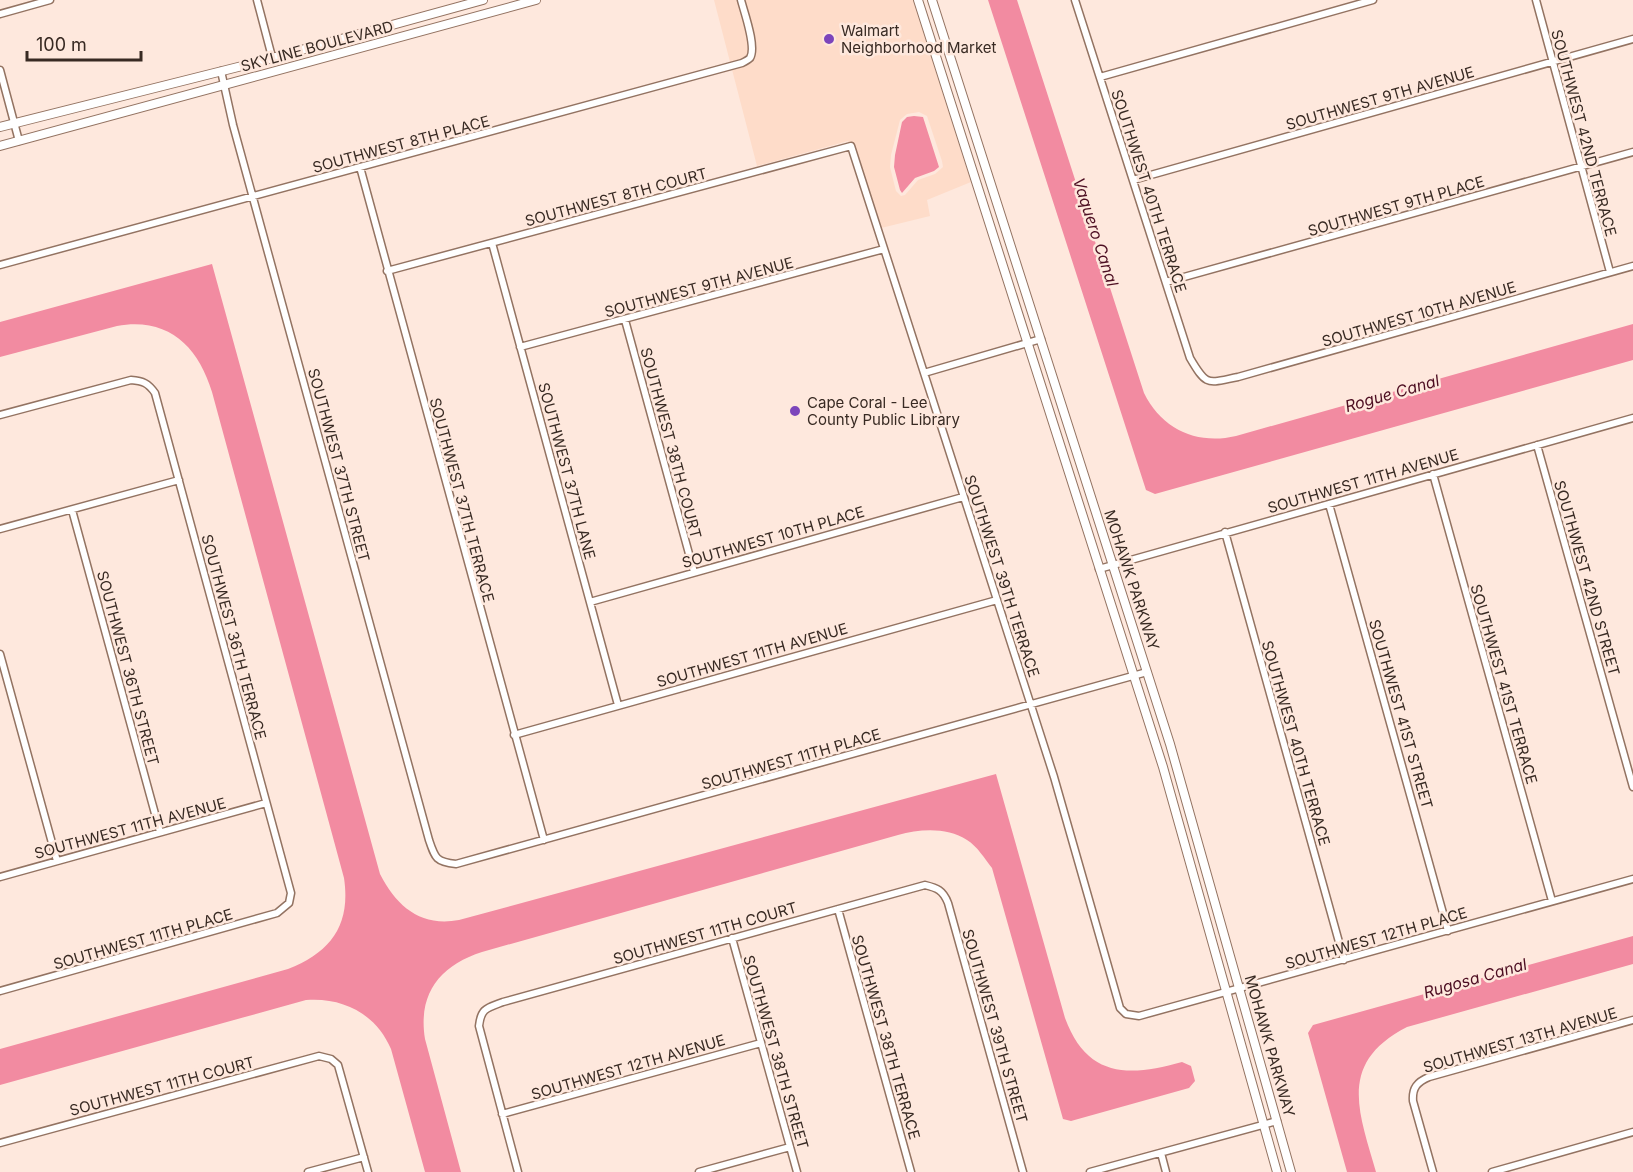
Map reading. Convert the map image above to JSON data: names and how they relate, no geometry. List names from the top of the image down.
{
  "streets": {
    "street": [
      "SKYLINE BOULEVARD",
      "SOUTHWEST 9TH AVENUE",
      "SOUTHWEST 42ND TERRACE",
      "SOUTHWEST 8TH PLACE",
      "SOUTHWEST 40TH TERRACE",
      "SOUTHWEST 8TH COURT",
      "SOUTHWEST 9TH PLACE",
      "SOUTHWEST 10TH AVENUE",
      "SOUTHWEST 38TH COURT",
      "SOUTHWEST 37TH STREET",
      "SOUTHWEST 37TH LANE",
      "SOUTHWEST 11TH AVENUE",
      "SOUTHWEST 37TH TERRACE",
      "SOUTHWEST 10TH PLACE",
      "SOUTHWEST 39TH TERRACE",
      "SOUTHWEST 42ND STREET",
      "MOHAWK PARKWAY",
      "SOUTHWEST 36TH TERRACE",
      "SOUTHWEST 36TH STREET",
      "SOUTHWEST 41ST TERRACE",
      "SOUTHWEST 41ST STREET",
      "SOUTHWEST 11TH PLACE",
      "SOUTHWEST 11TH COURT",
      "SOUTHWEST 12TH PLACE",
      "SOUTHWEST 39TH STREET",
      "SOUTHWEST 38TH TERRACE",
      "SOUTHWEST 13TH AVENUE",
      "SOUTHWEST 38TH STREET",
      "SOUTHWEST 12TH AVENUE"
    ]
  },
  "crossings": [
    ["SKYLINE BOULEVARD", "SOUTHWEST 37TH STREET"],
    ["SOUTHWEST 9TH AVENUE", "SOUTHWEST 42ND TERRACE"],
    ["SOUTHWEST 9TH AVENUE", "SOUTHWEST 40TH TERRACE"],
    ["SOUTHWEST 9TH AVENUE", "SOUTHWEST 38TH COURT"],
    ["SOUTHWEST 9TH AVENUE", "SOUTHWEST 37TH LANE"],
    ["SOUTHWEST 9TH AVENUE", "SOUTHWEST 39TH TERRACE"],
    ["SOUTHWEST 42ND TERRACE", "SOUTHWEST 9TH PLACE"],
    ["SOUTHWEST 42ND TERRACE", "SOUTHWEST 10TH AVENUE"],
    ["SOUTHWEST 8TH PLACE", "SOUTHWEST 37TH STREET"],
    ["SOUTHWEST 8TH PLACE", "SOUTHWEST 37TH TERRACE"],
    ["SOUTHWEST 40TH TERRACE", "SOUTHWEST 9TH PLACE"],
    ["SOUTHWEST 40TH TERRACE", "SOUTHWEST 10TH AVENUE"],
    ["SOUTHWEST 40TH TERRACE", "SOUTHWEST 11TH AVENUE"],
    ["SOUTHWEST 40TH TERRACE", "SOUTHWEST 12TH PLACE"],
    ["SOUTHWEST 8TH COURT", "SOUTHWEST 37TH LANE"],
    ["SOUTHWEST 8TH COURT", "SOUTHWEST 37TH TERRACE"],
    ["SOUTHWEST 8TH COURT", "SOUTHWEST 39TH TERRACE"],
    ["SOUTHWEST 38TH COURT", "SOUTHWEST 10TH PLACE"],
    ["SOUTHWEST 37TH STREET", "SOUTHWEST 11TH PLACE"],
    ["SOUTHWEST 37TH LANE", "SOUTHWEST 11TH AVENUE"],
    ["SOUTHWEST 37TH LANE", "SOUTHWEST 10TH PLACE"],
    ["SOUTHWEST 11TH AVENUE", "SOUTHWEST 37TH TERRACE"],
    ["SOUTHWEST 11TH AVENUE", "SOUTHWEST 39TH TERRACE"],
    ["SOUTHWEST 11TH AVENUE", "SOUTHWEST 42ND STREET"],
    ["SOUTHWEST 11TH AVENUE", "MOHAWK PARKWAY"],
    ["SOUTHWEST 11TH AVENUE", "SOUTHWEST 36TH TERRACE"],
    ["SOUTHWEST 11TH AVENUE", "SOUTHWEST 36TH STREET"],
    ["SOUTHWEST 11TH AVENUE", "SOUTHWEST 41ST TERRACE"],
    ["SOUTHWEST 11TH AVENUE", "SOUTHWEST 41ST STREET"],
    ["SOUTHWEST 37TH TERRACE", "SOUTHWEST 11TH PLACE"],
    ["SOUTHWEST 10TH PLACE", "SOUTHWEST 39TH TERRACE"],
    ["SOUTHWEST 39TH TERRACE", "SOUTHWEST 11TH PLACE"],
    ["SOUTHWEST 39TH TERRACE", "SOUTHWEST 12TH PLACE"],
    ["MOHAWK PARKWAY", "SOUTHWEST 11TH PLACE"],
    ["MOHAWK PARKWAY", "SOUTHWEST 12TH PLACE"],
    ["SOUTHWEST 36TH TERRACE", "SOUTHWEST 11TH PLACE"],
    ["SOUTHWEST 41ST TERRACE", "SOUTHWEST 12TH PLACE"],
    ["SOUTHWEST 41ST STREET", "SOUTHWEST 12TH PLACE"],
    ["SOUTHWEST 11TH COURT", "SOUTHWEST 39TH STREET"],
    ["SOUTHWEST 11TH COURT", "SOUTHWEST 38TH TERRACE"],
    ["SOUTHWEST 11TH COURT", "SOUTHWEST 38TH STREET"],
    ["SOUTHWEST 11TH COURT", "SOUTHWEST 12TH AVENUE"],
    ["SOUTHWEST 38TH STREET", "SOUTHWEST 12TH AVENUE"]
  ],
  "water": ["Vaquero Canal", "Rogue Canal", "Rugosa Canal"],
  "places": ["Walmart Neighborhood Market", "Cape Coral - Lee County Public Library"],
  "scale_bar": "100 m"
}
